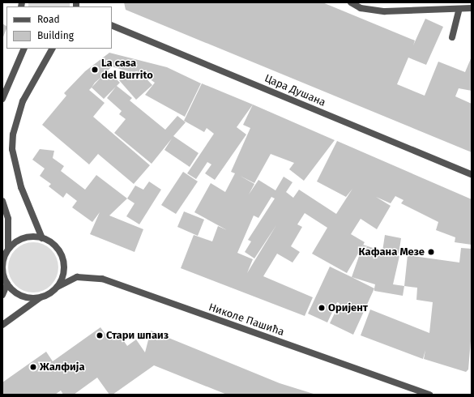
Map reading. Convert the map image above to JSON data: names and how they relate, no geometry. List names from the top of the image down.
{
  "streets": {
    "street": ["Цара Душана", "Николе Пашића"]
  },
  "places": [
    "La casa del Burrito",
    "Кафана Мезе",
    "Оријент",
    "Стари шпаиз",
    "Жалфија"
  ],
  "legend": ["Road", "Building"]
}
